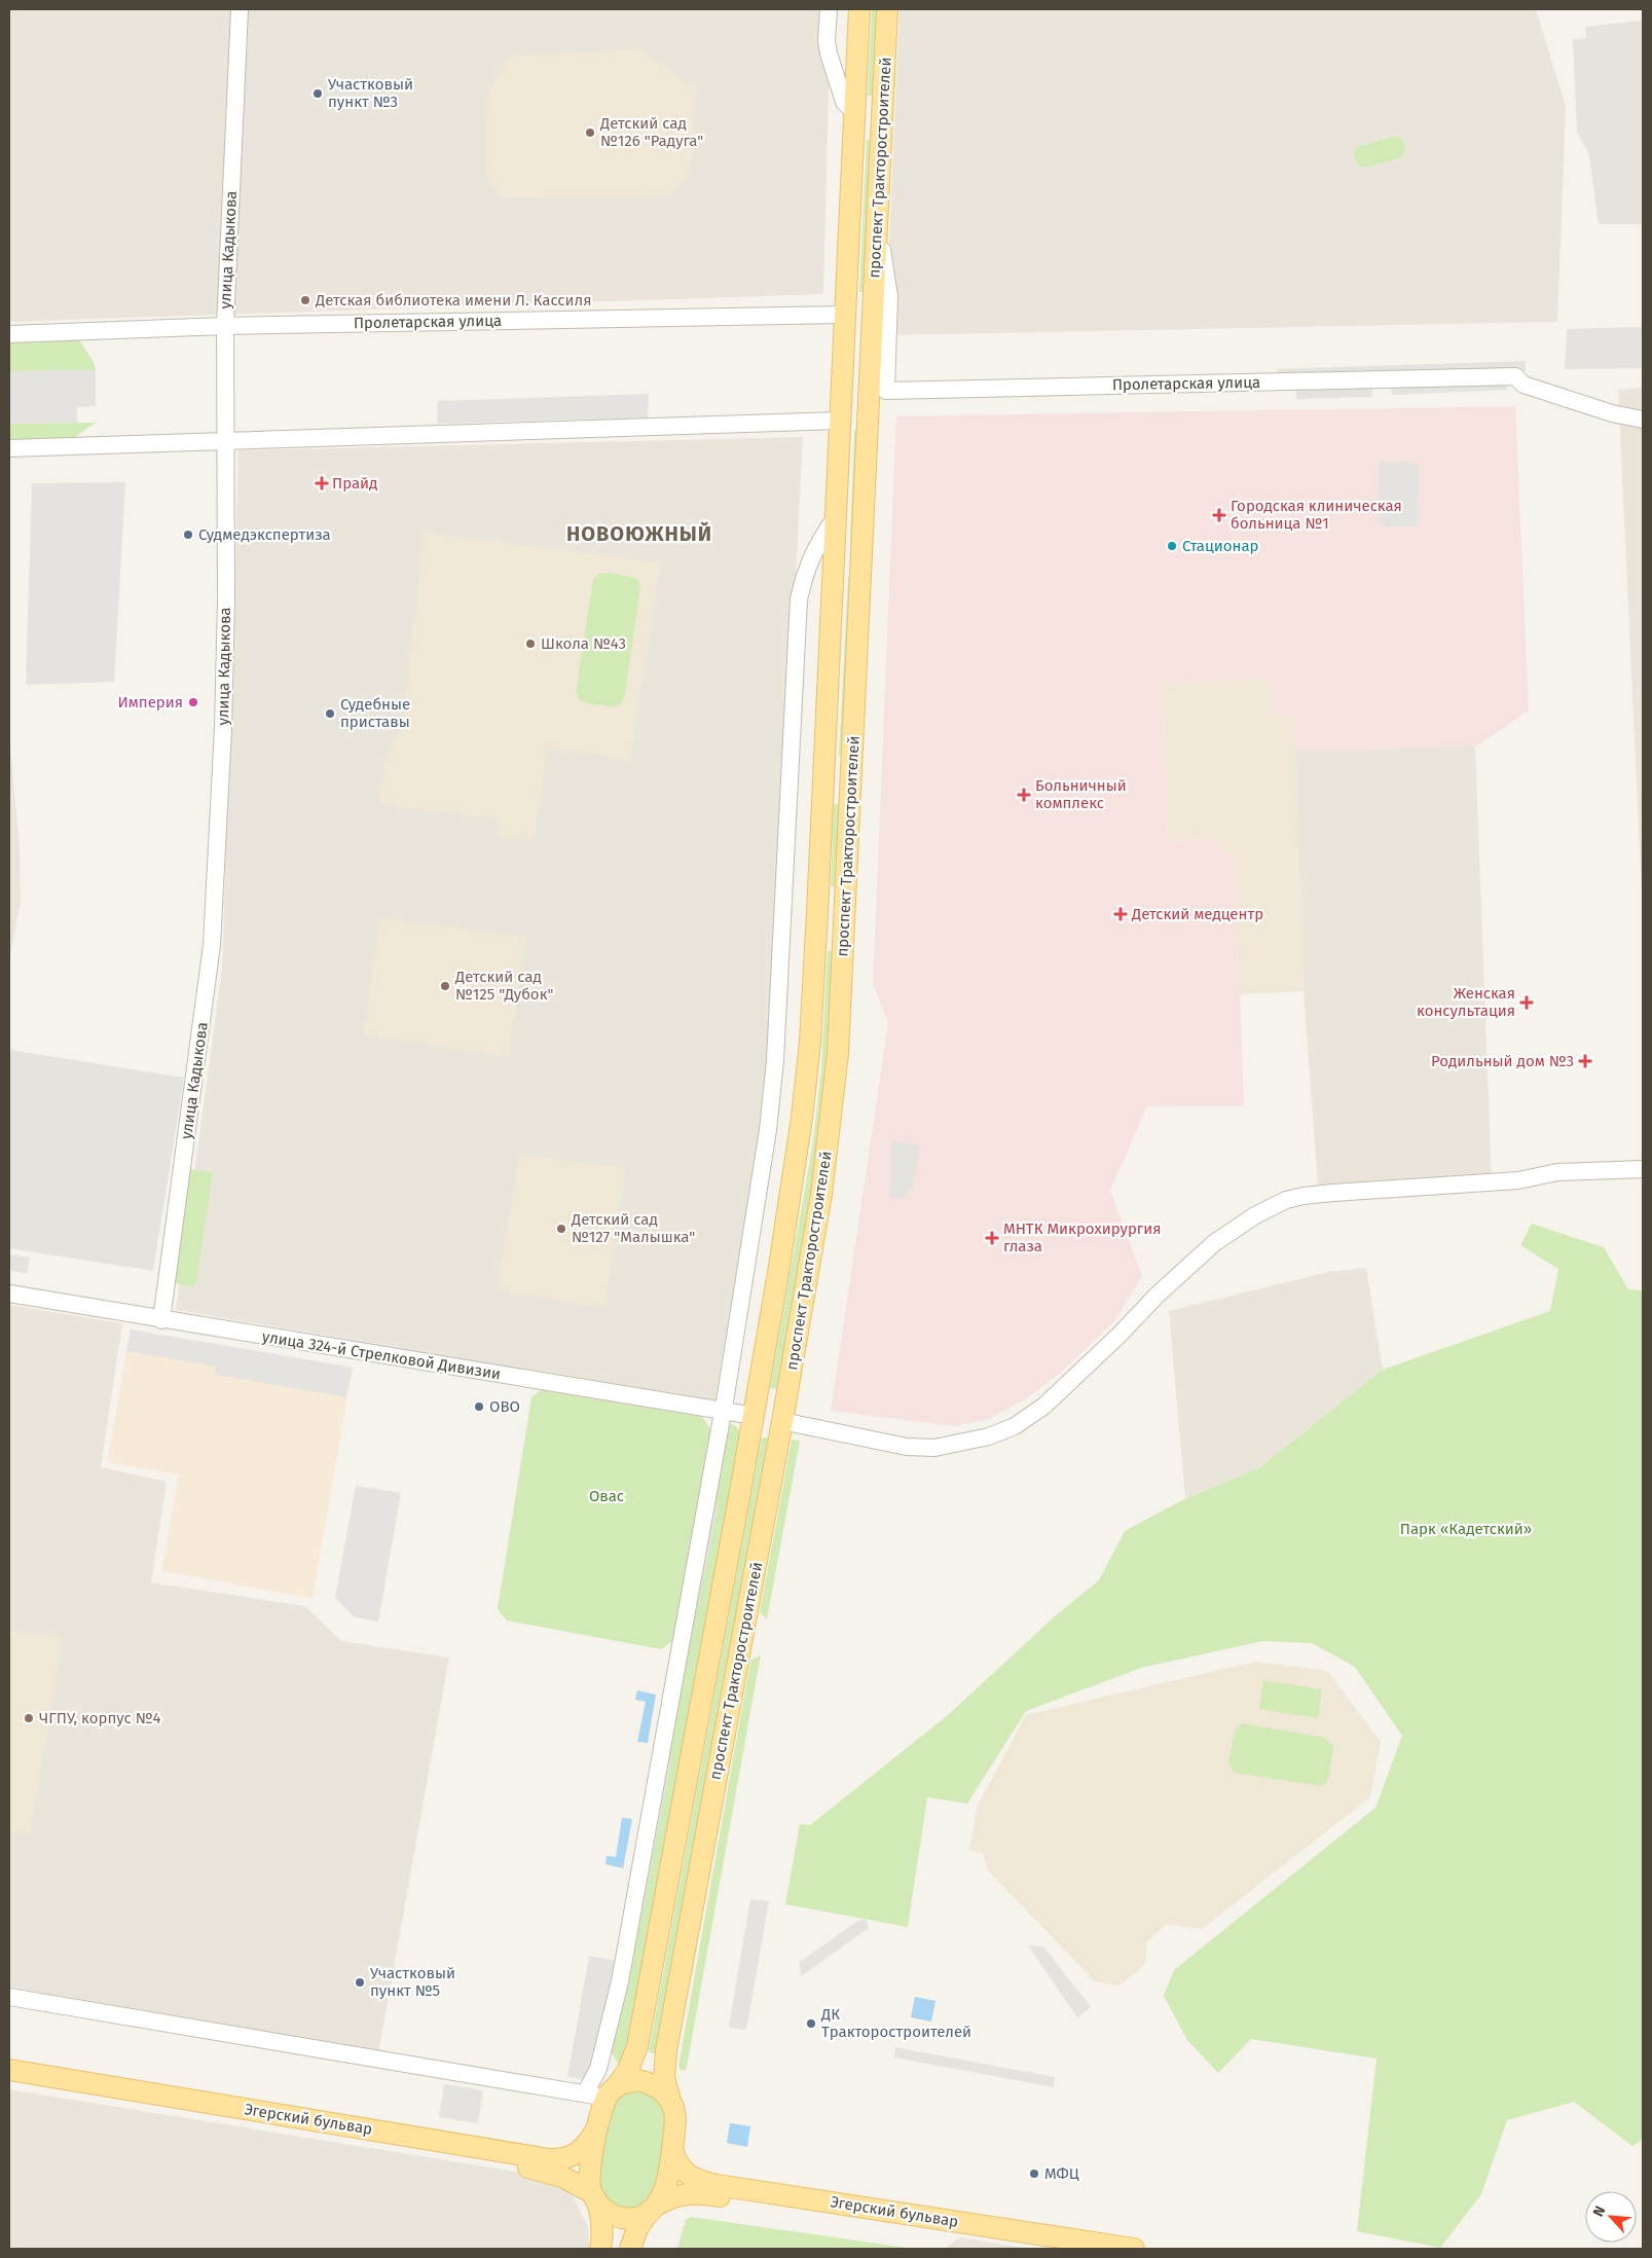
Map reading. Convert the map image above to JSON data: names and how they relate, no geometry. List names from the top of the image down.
{
  "streets": {
    "main road": ["проспект Тракторостроителей", "Эгерский бульвар"],
    "street": ["улица Кадыкова", "Пролетарская улица", "улица 324-й Стрелковой Дивизии"]
  },
  "crossings": [
    ["проспект Тракторостроителей", "Пролетарская улица"],
    ["проспект Тракторостроителей", "улица 324-й Стрелковой Дивизии"],
    ["проспект Тракторостроителей", "Эгерский бульвар"],
    ["улица Кадыкова", "Пролетарская улица"],
    ["улица Кадыкова", "улица 324-й Стрелковой Дивизии"]
  ],
  "districts": ["НОВОЮЖНЫЙ"],
  "parks": ["Овас", "Парк «Кадетский»"],
  "places": {
    "other": [
      "Участковый пункт №3",
      "Детский сад №126 \"Радуга\"",
      "Детская библиотека имени Л. Кассиля",
      "Судмедэкспертиза",
      "Стационар",
      "Школа №43",
      "Империя",
      "Судебные приставы",
      "Детский сад №125 \"Дубок\"",
      "Детский сад №127 \"Малышка\"",
      "ОВО",
      "ЧГПУ, корпус №4",
      "Участковый пункт №5",
      "ДК Тракторостроителей",
      "МФЦ"
    ],
    "health": [
      "Прайд",
      "Городская клиническая больница №1",
      "Больничный комплекс",
      "Детский медцентр",
      "Женская консультация",
      "Родильный дом №3",
      "МНТК Микрохирургия глаза"
    ]
  },
  "north": "top left"
}
